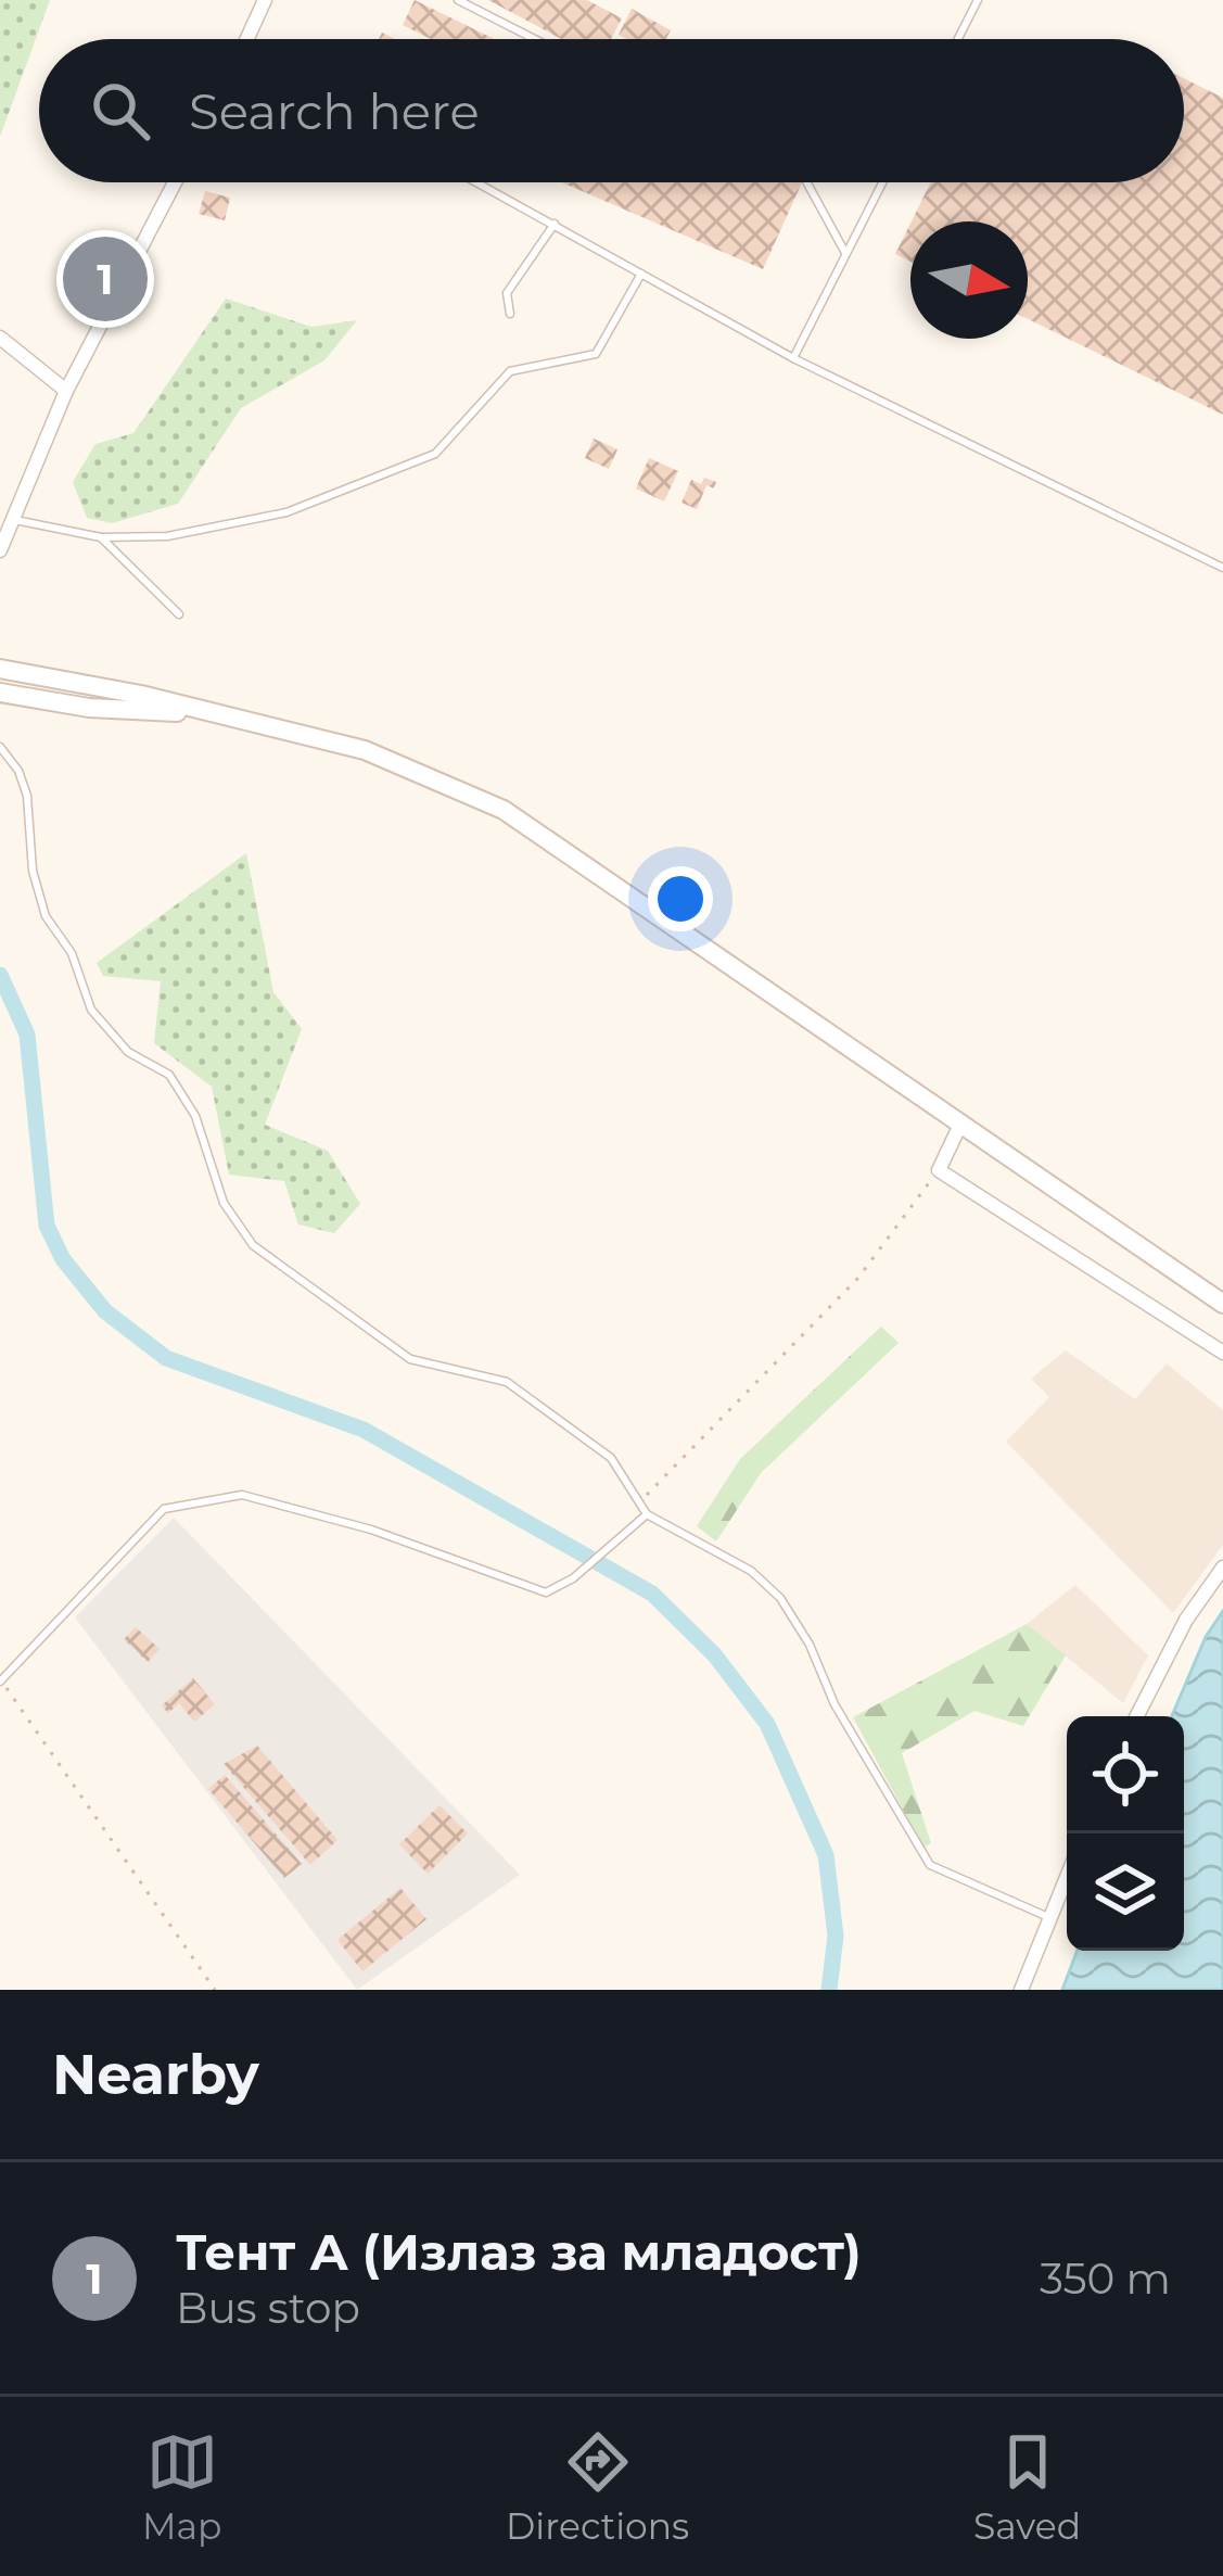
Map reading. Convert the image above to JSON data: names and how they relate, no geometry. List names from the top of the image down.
{
  "north": "right",
  "page": {
    "search": "Search here",
    "pins": "1",
    "heading": "Nearby",
    "list": [
      {
        "mark": "1",
        "name": "Тент А (Излаз за младост)",
        "note": "Bus stop",
        "value": "350 m"
      }
    ],
    "nav": ["Map", "Directions", "Saved"]
  }
}
